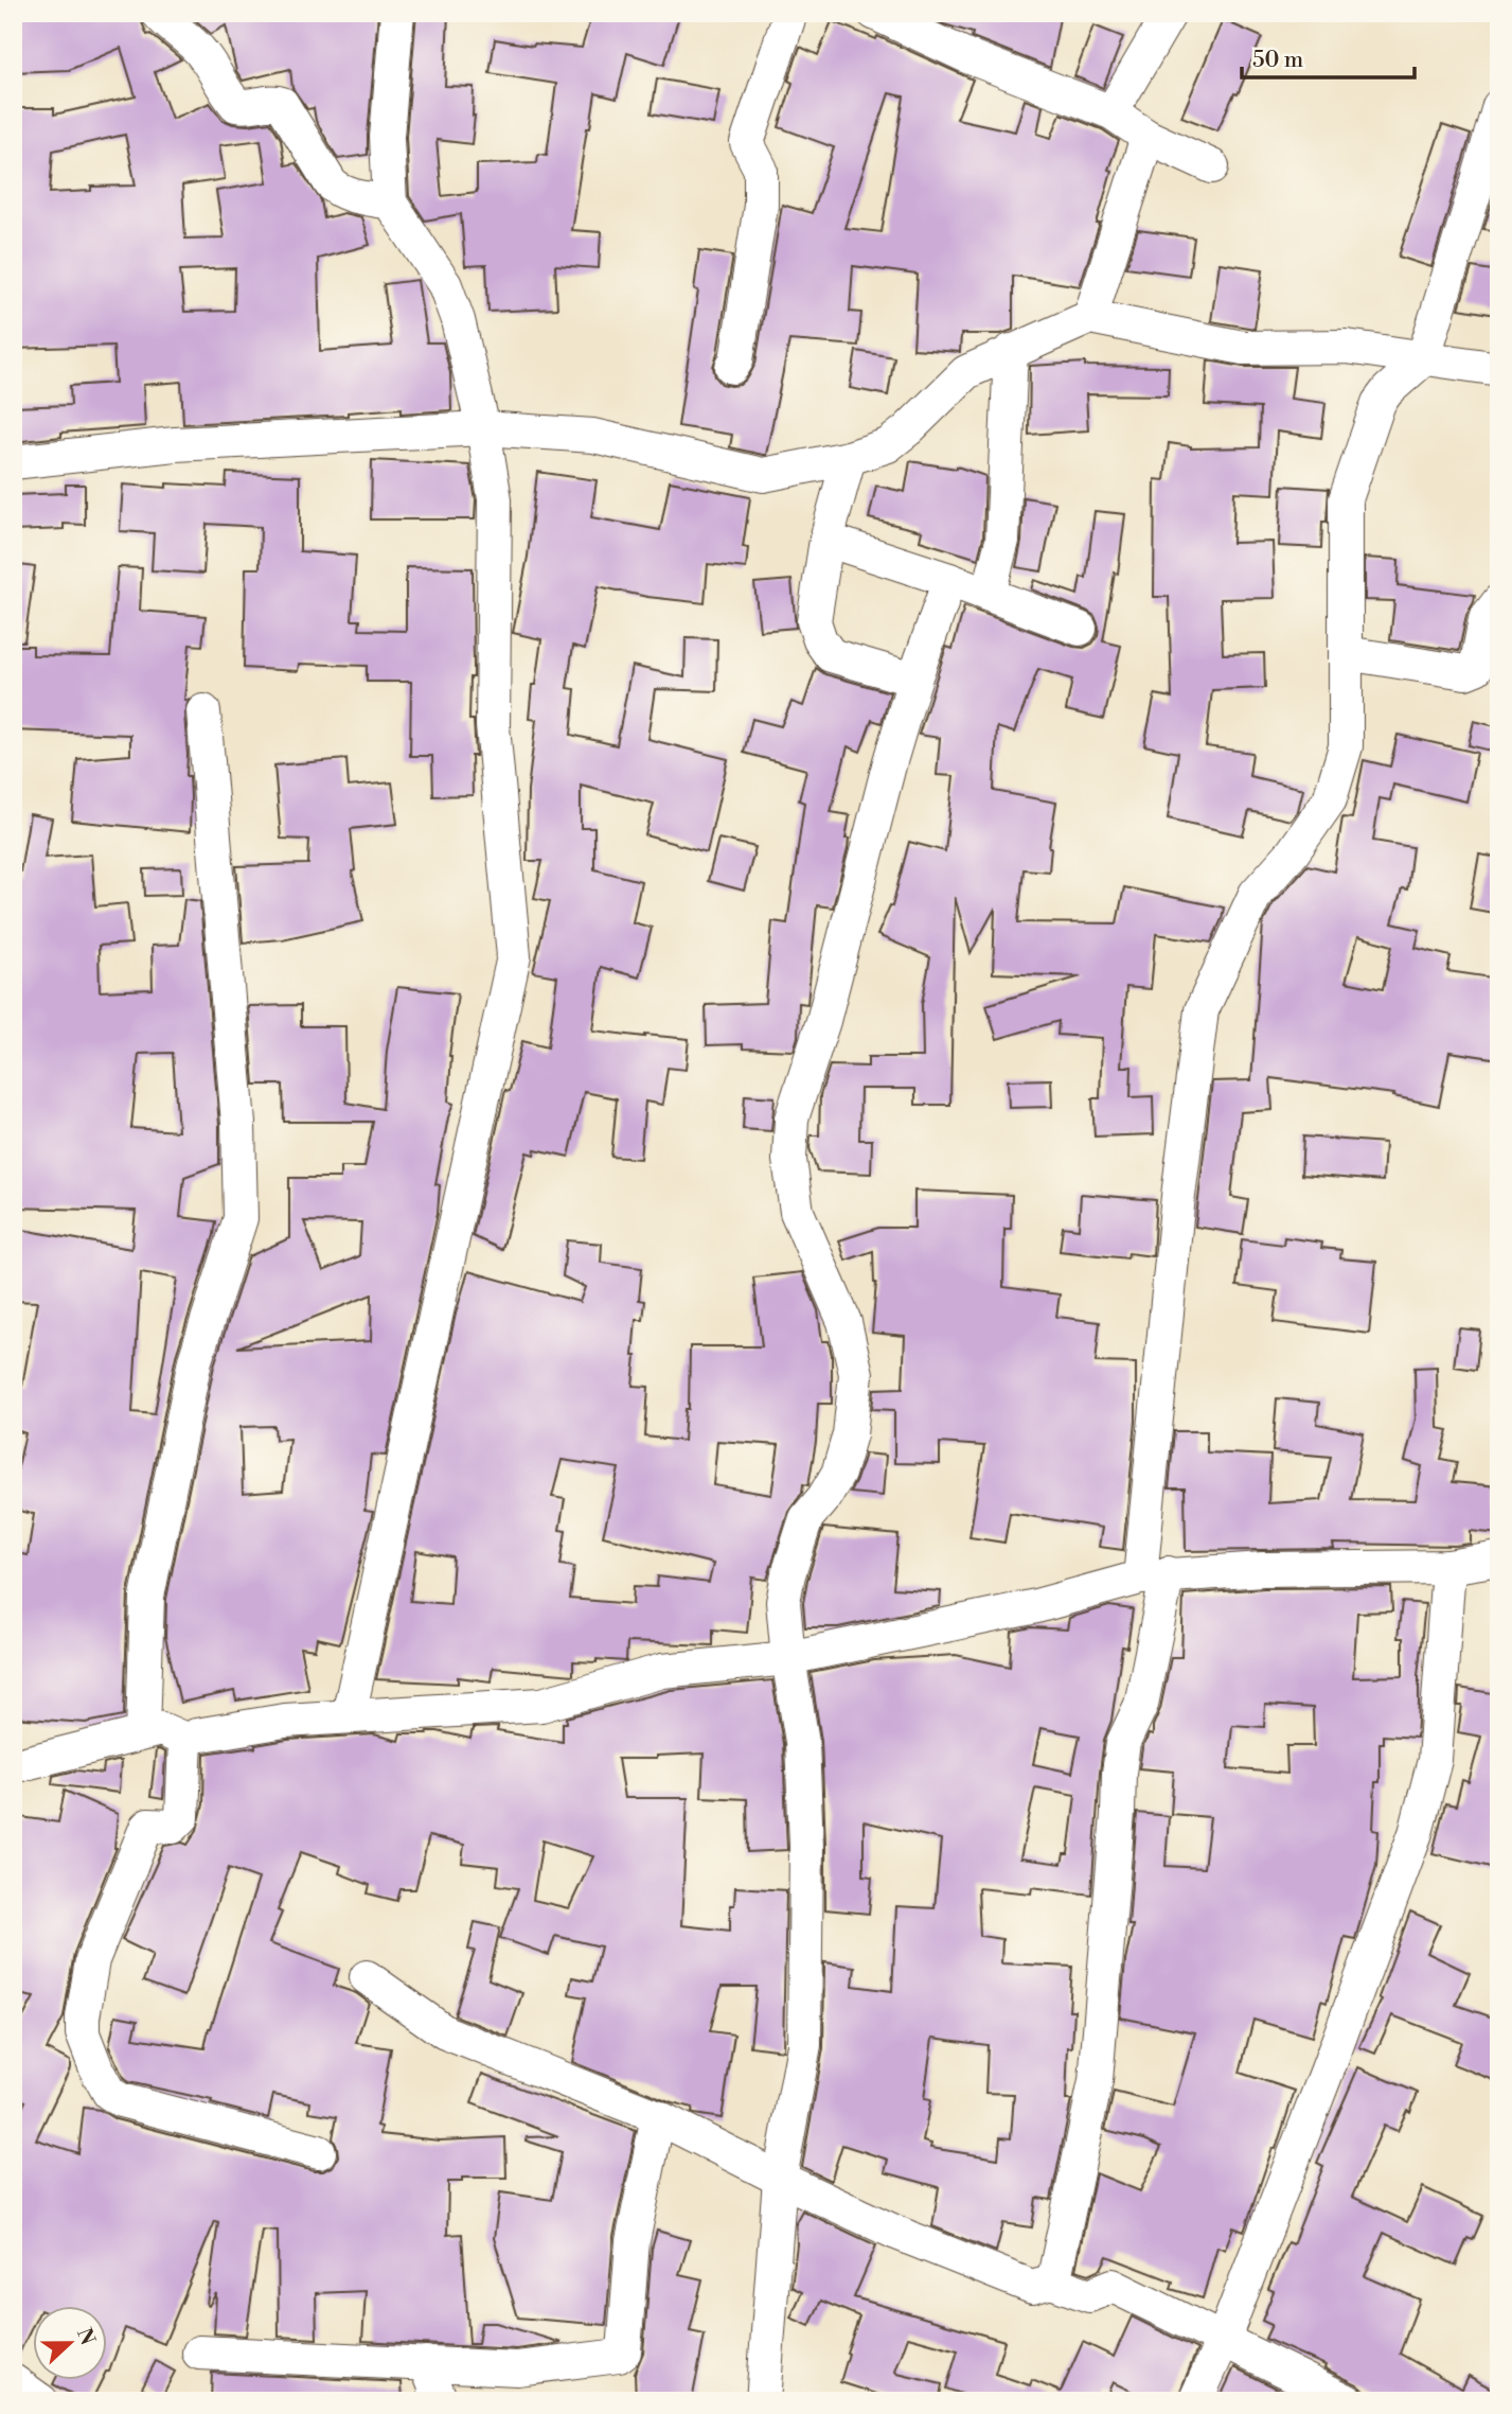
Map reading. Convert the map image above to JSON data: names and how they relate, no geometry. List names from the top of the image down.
{
  "scale_bar": "50 m",
  "north": "right"
}
